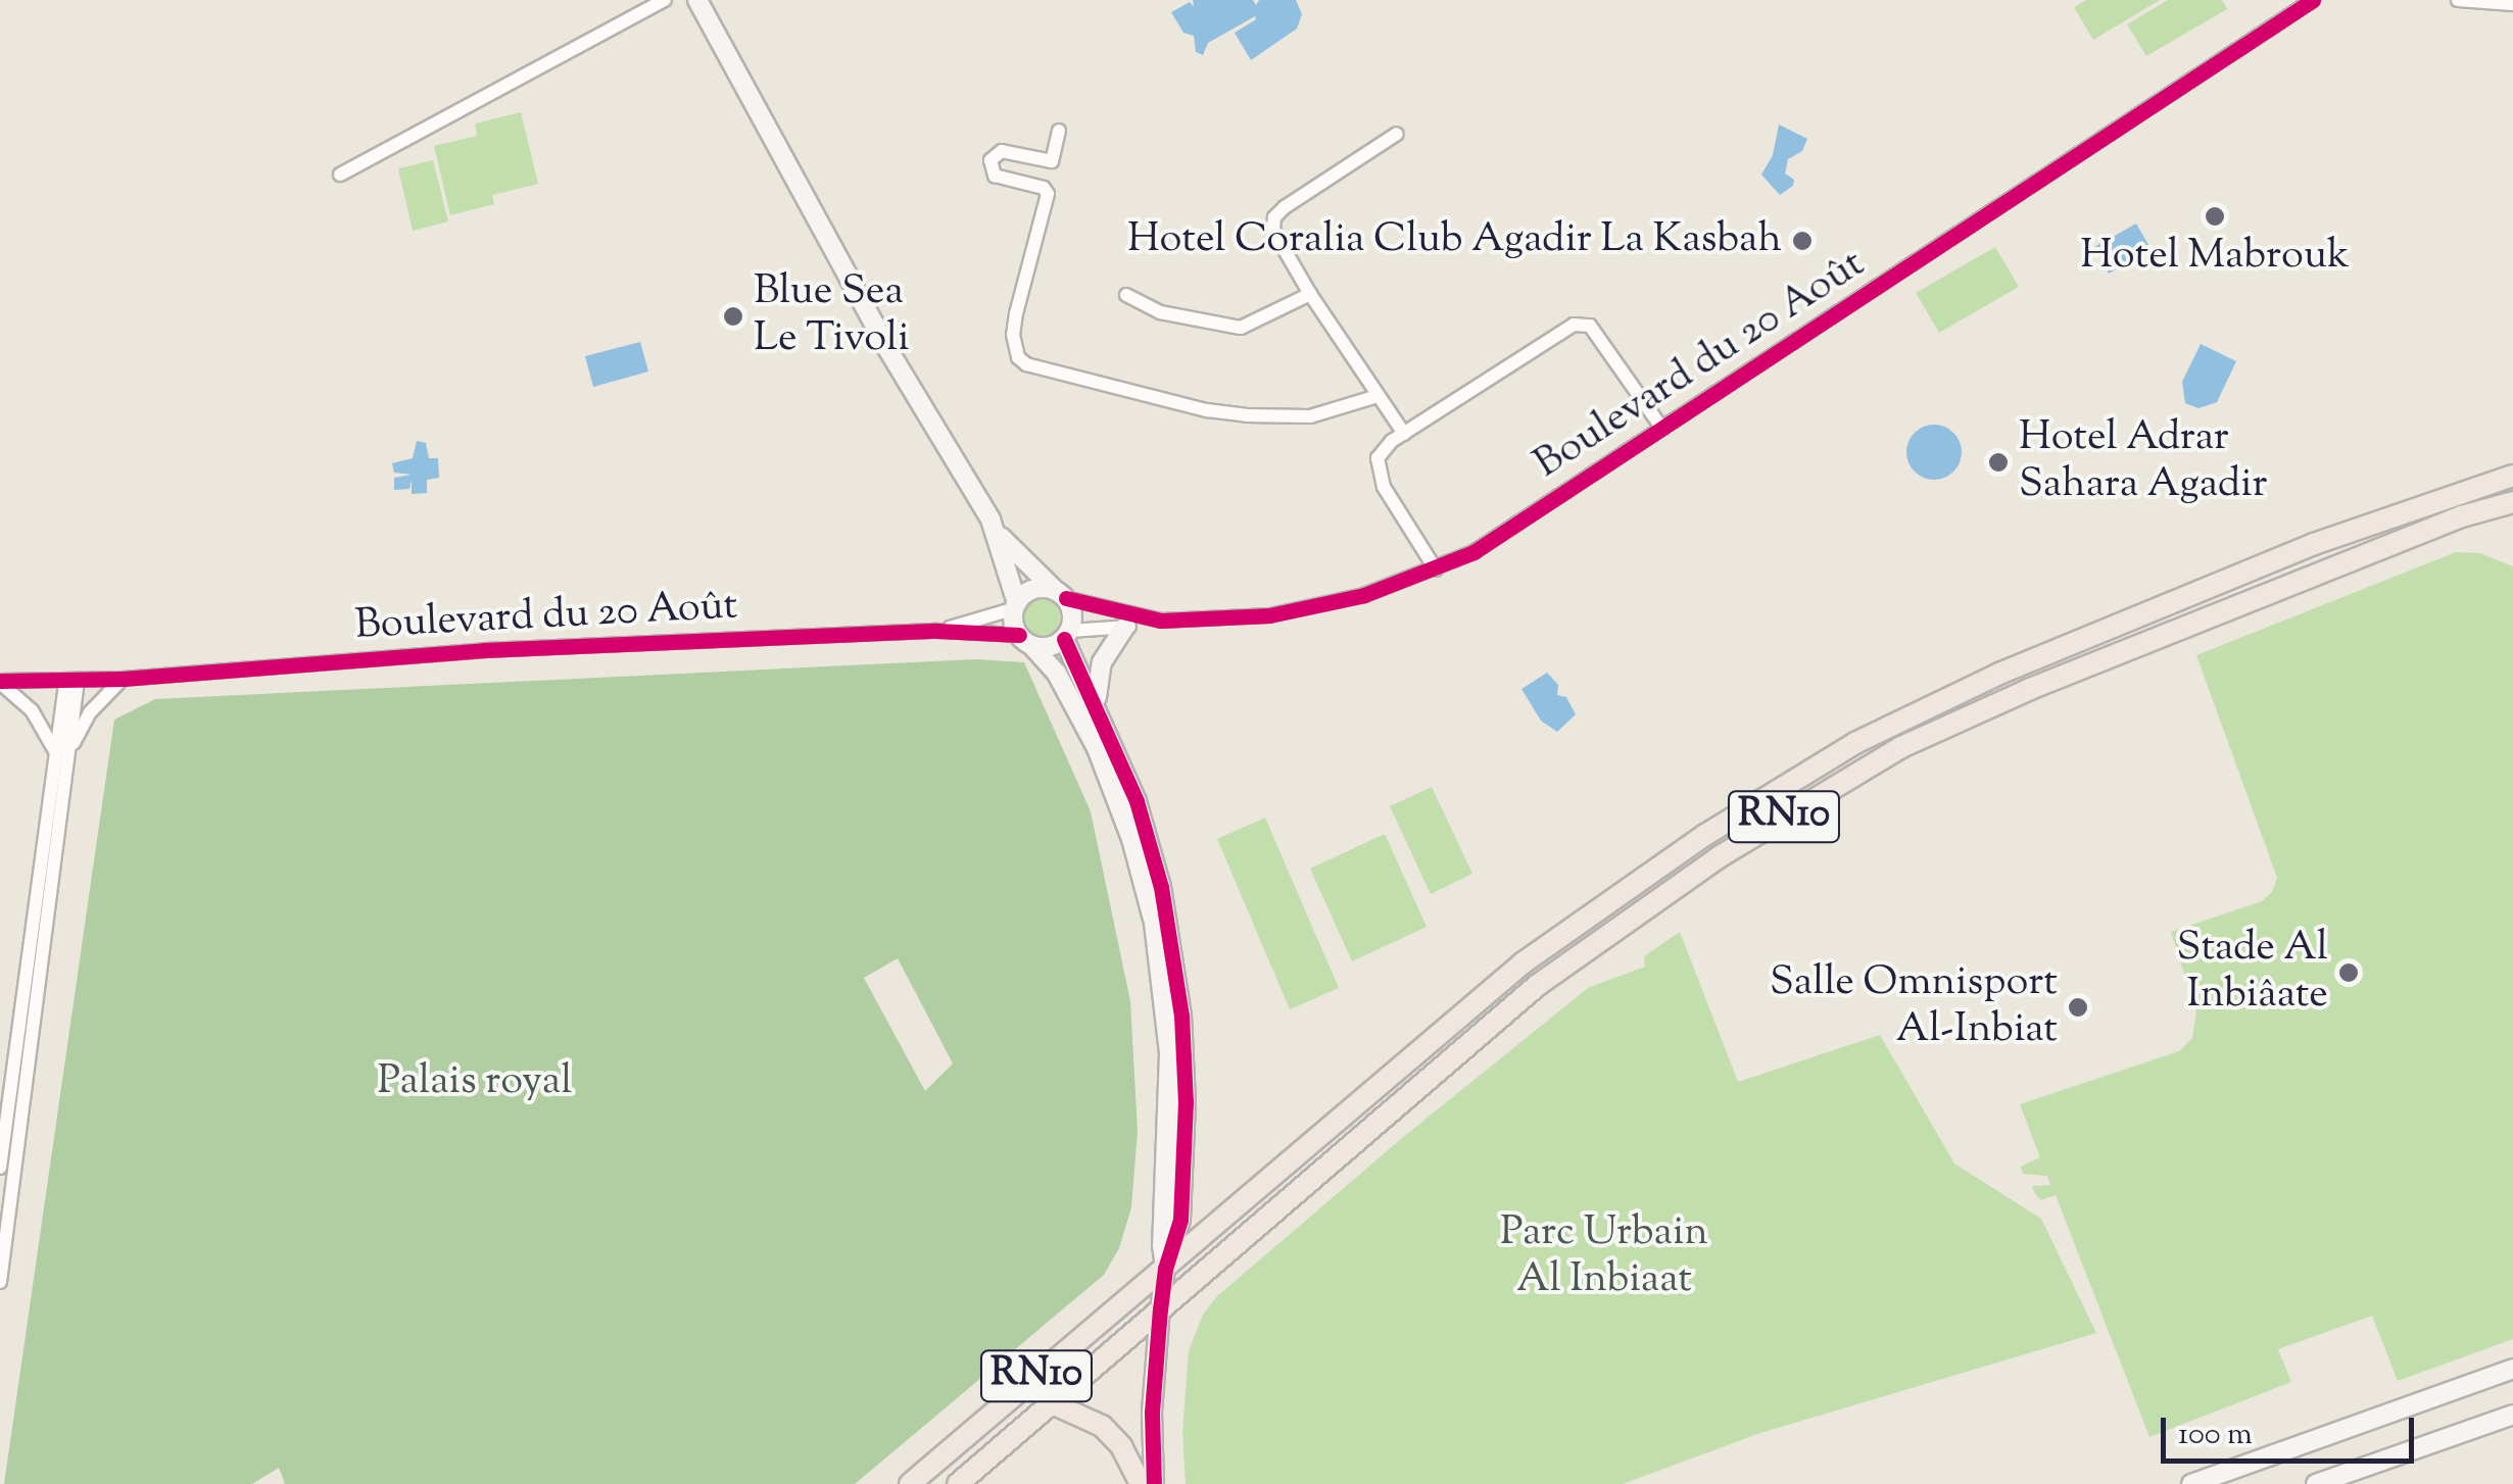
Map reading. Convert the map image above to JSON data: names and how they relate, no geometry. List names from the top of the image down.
{
  "streets": {
    "main road": ["RN10"],
    "street": ["Boulevard du 20 Août"]
  },
  "parks": ["Palais royal", "Parc Urbain Al Inbiaat"],
  "places": [
    "Hotel Mabrouk",
    "Hotel Coralia Club Agadir La Kasbah",
    "Blue Sea Le Tivoli",
    "Hotel Adrar Sahara Agadir",
    "Stade Al Inbiâate",
    "Salle Omnisport Al-Inbiat"
  ],
  "scale_bar": "100 m"
}
